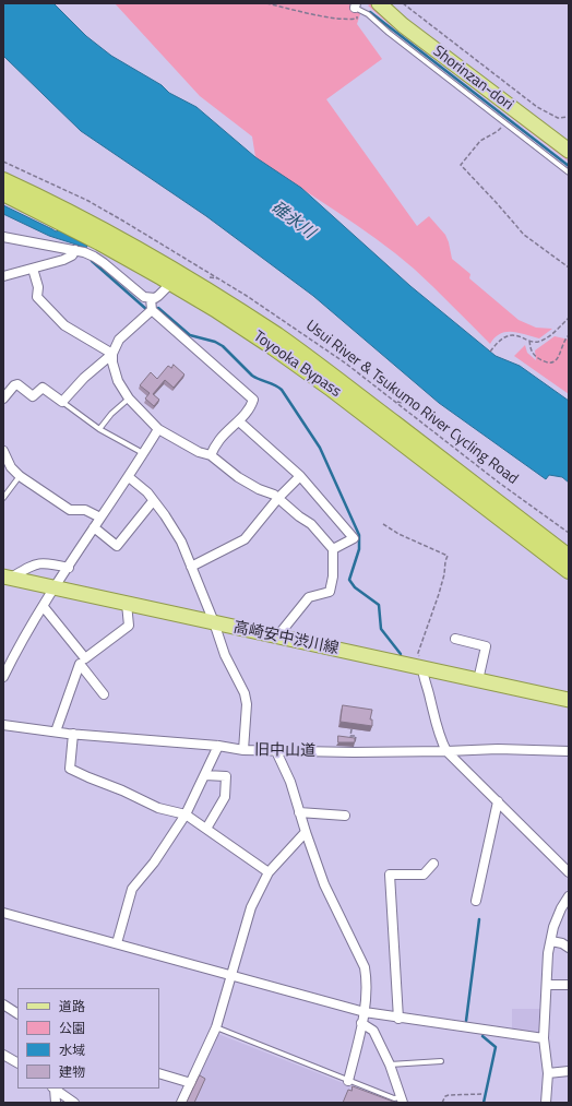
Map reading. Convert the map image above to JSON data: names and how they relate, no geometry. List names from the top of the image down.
{
  "streets": {
    "highway": ["Toyooka Bypass"],
    "main road": ["Shorinzan-dori", "高崎安中渋川線"],
    "street": ["旧中山道"],
    "path": ["Usui River & Tsukumo River Cycling Road"]
  },
  "water": ["碓氷川"],
  "legend": [
    "道路",
    "公園",
    "水域",
    "建物"
  ]
}
